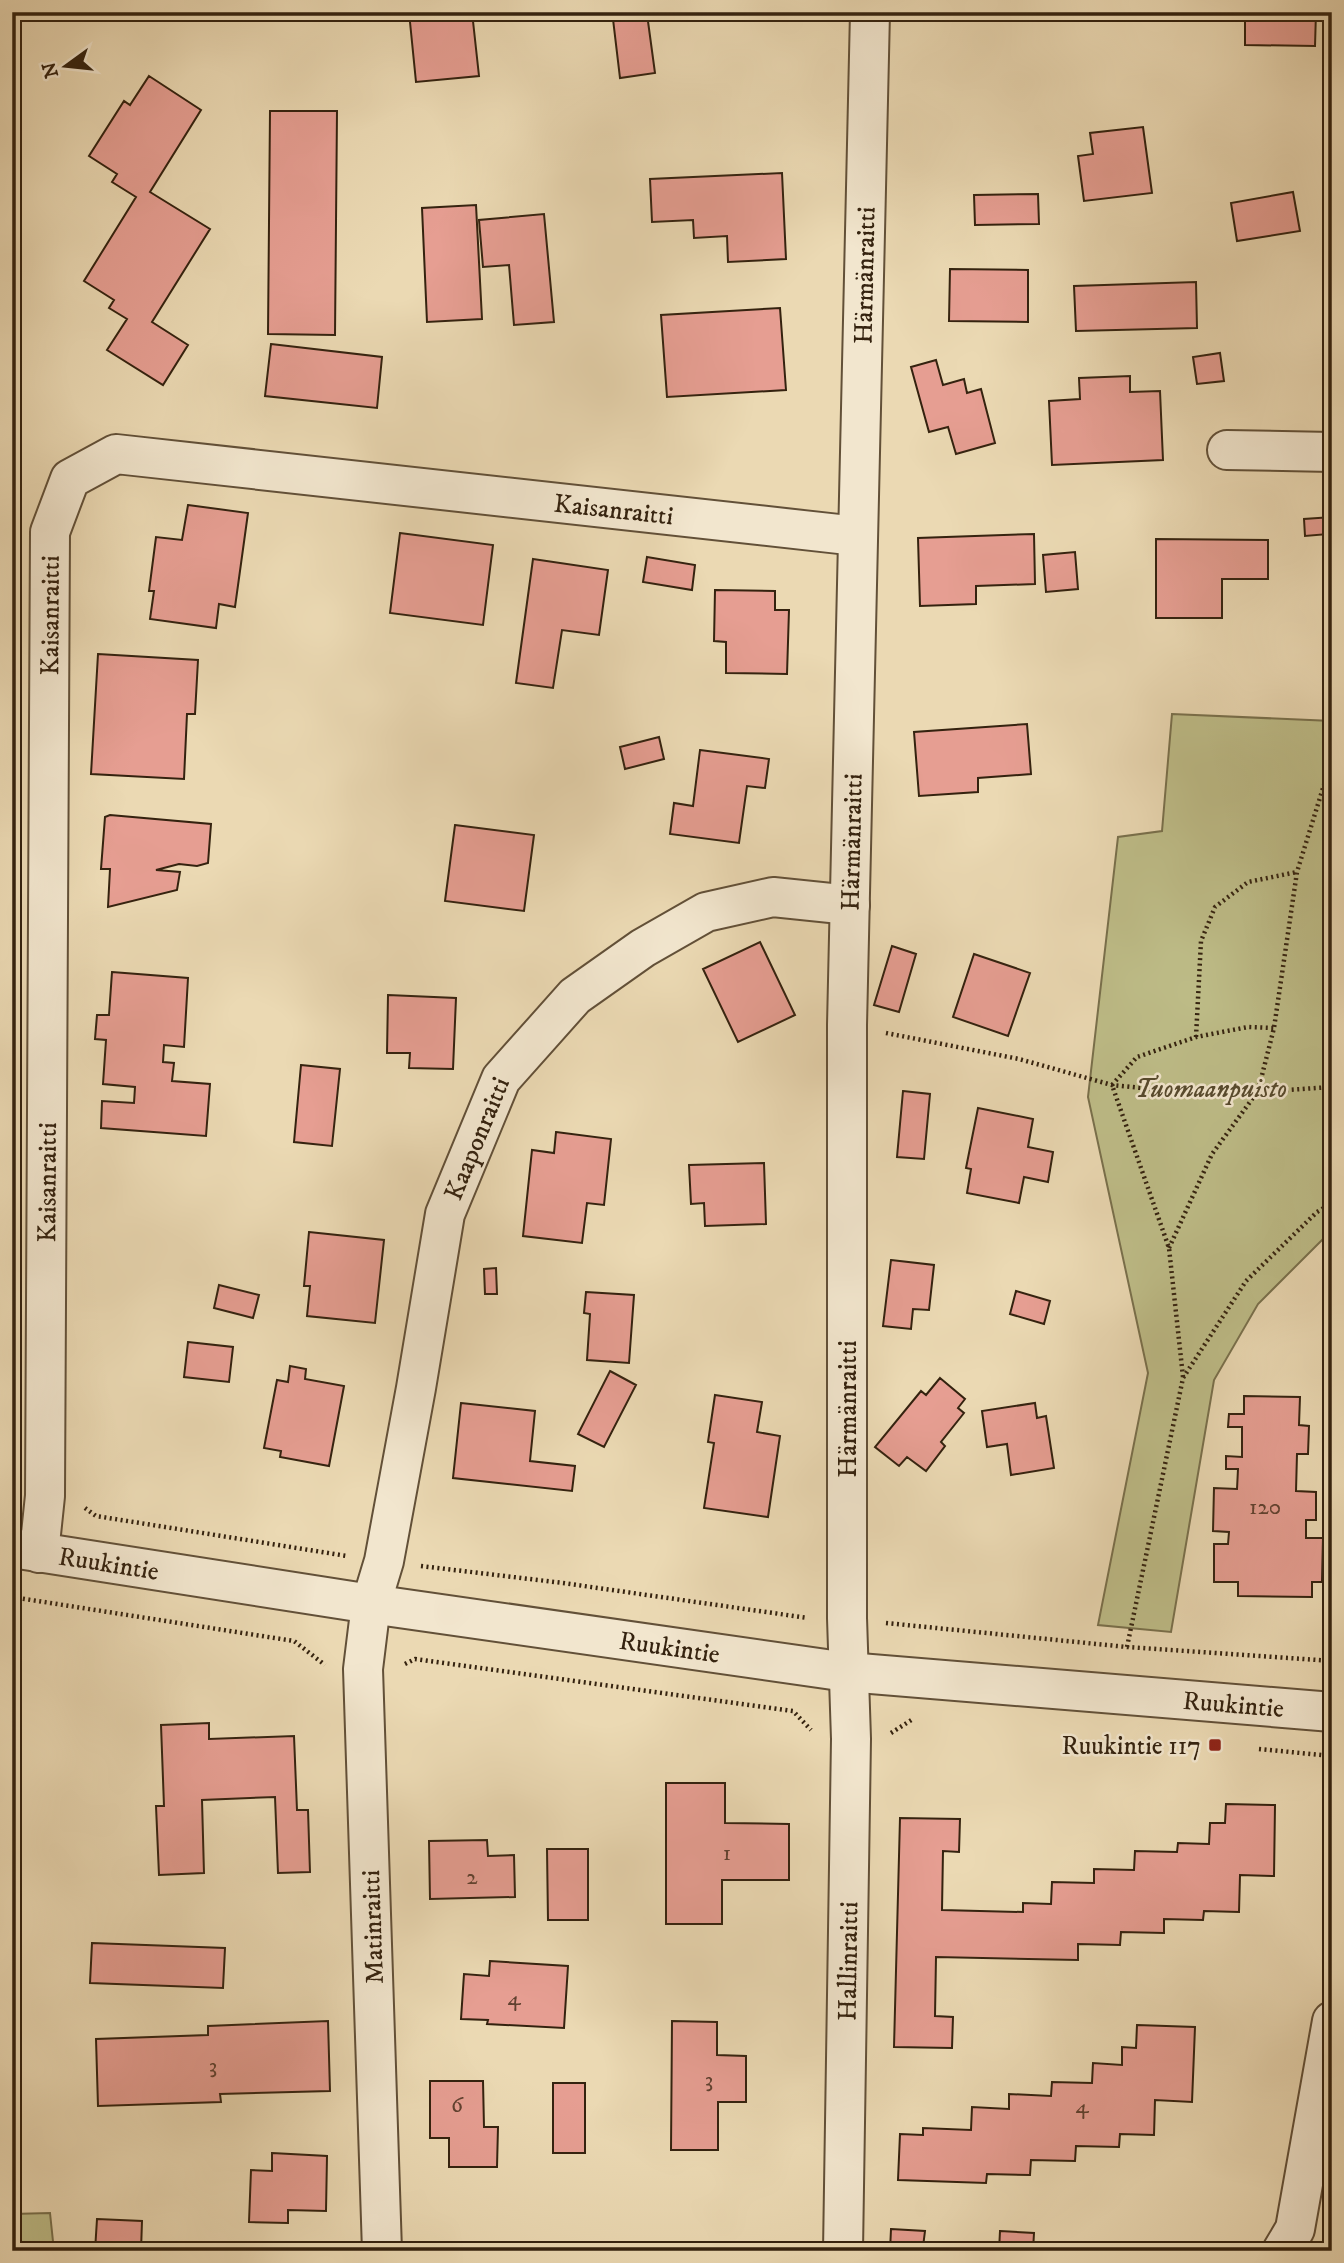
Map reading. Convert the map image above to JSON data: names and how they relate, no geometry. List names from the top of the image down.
{
  "streets": {
    "street": [
      "Härmänraitti",
      "Kaisanraitti",
      "Kaaponraitti",
      "Ruukintie",
      "Matinraitti",
      "Hallinraitti"
    ]
  },
  "crossings": [
    ["Härmänraitti", "Kaisanraitti"],
    ["Härmänraitti", "Kaaponraitti"],
    ["Härmänraitti", "Ruukintie"],
    ["Härmänraitti", "Hallinraitti"],
    ["Kaisanraitti", "Ruukintie"],
    ["Kaaponraitti", "Ruukintie"],
    ["Kaaponraitti", "Matinraitti"],
    ["Ruukintie", "Matinraitti"],
    ["Ruukintie", "Hallinraitti"]
  ],
  "parks": ["Tuomaanpuisto"],
  "places": {
    "transit": ["Ruukintie 117"]
  },
  "house_numbers": [
    "120",
    "1",
    "2",
    "4",
    "3",
    "3",
    "6",
    "4"
  ],
  "north": "left"
}
